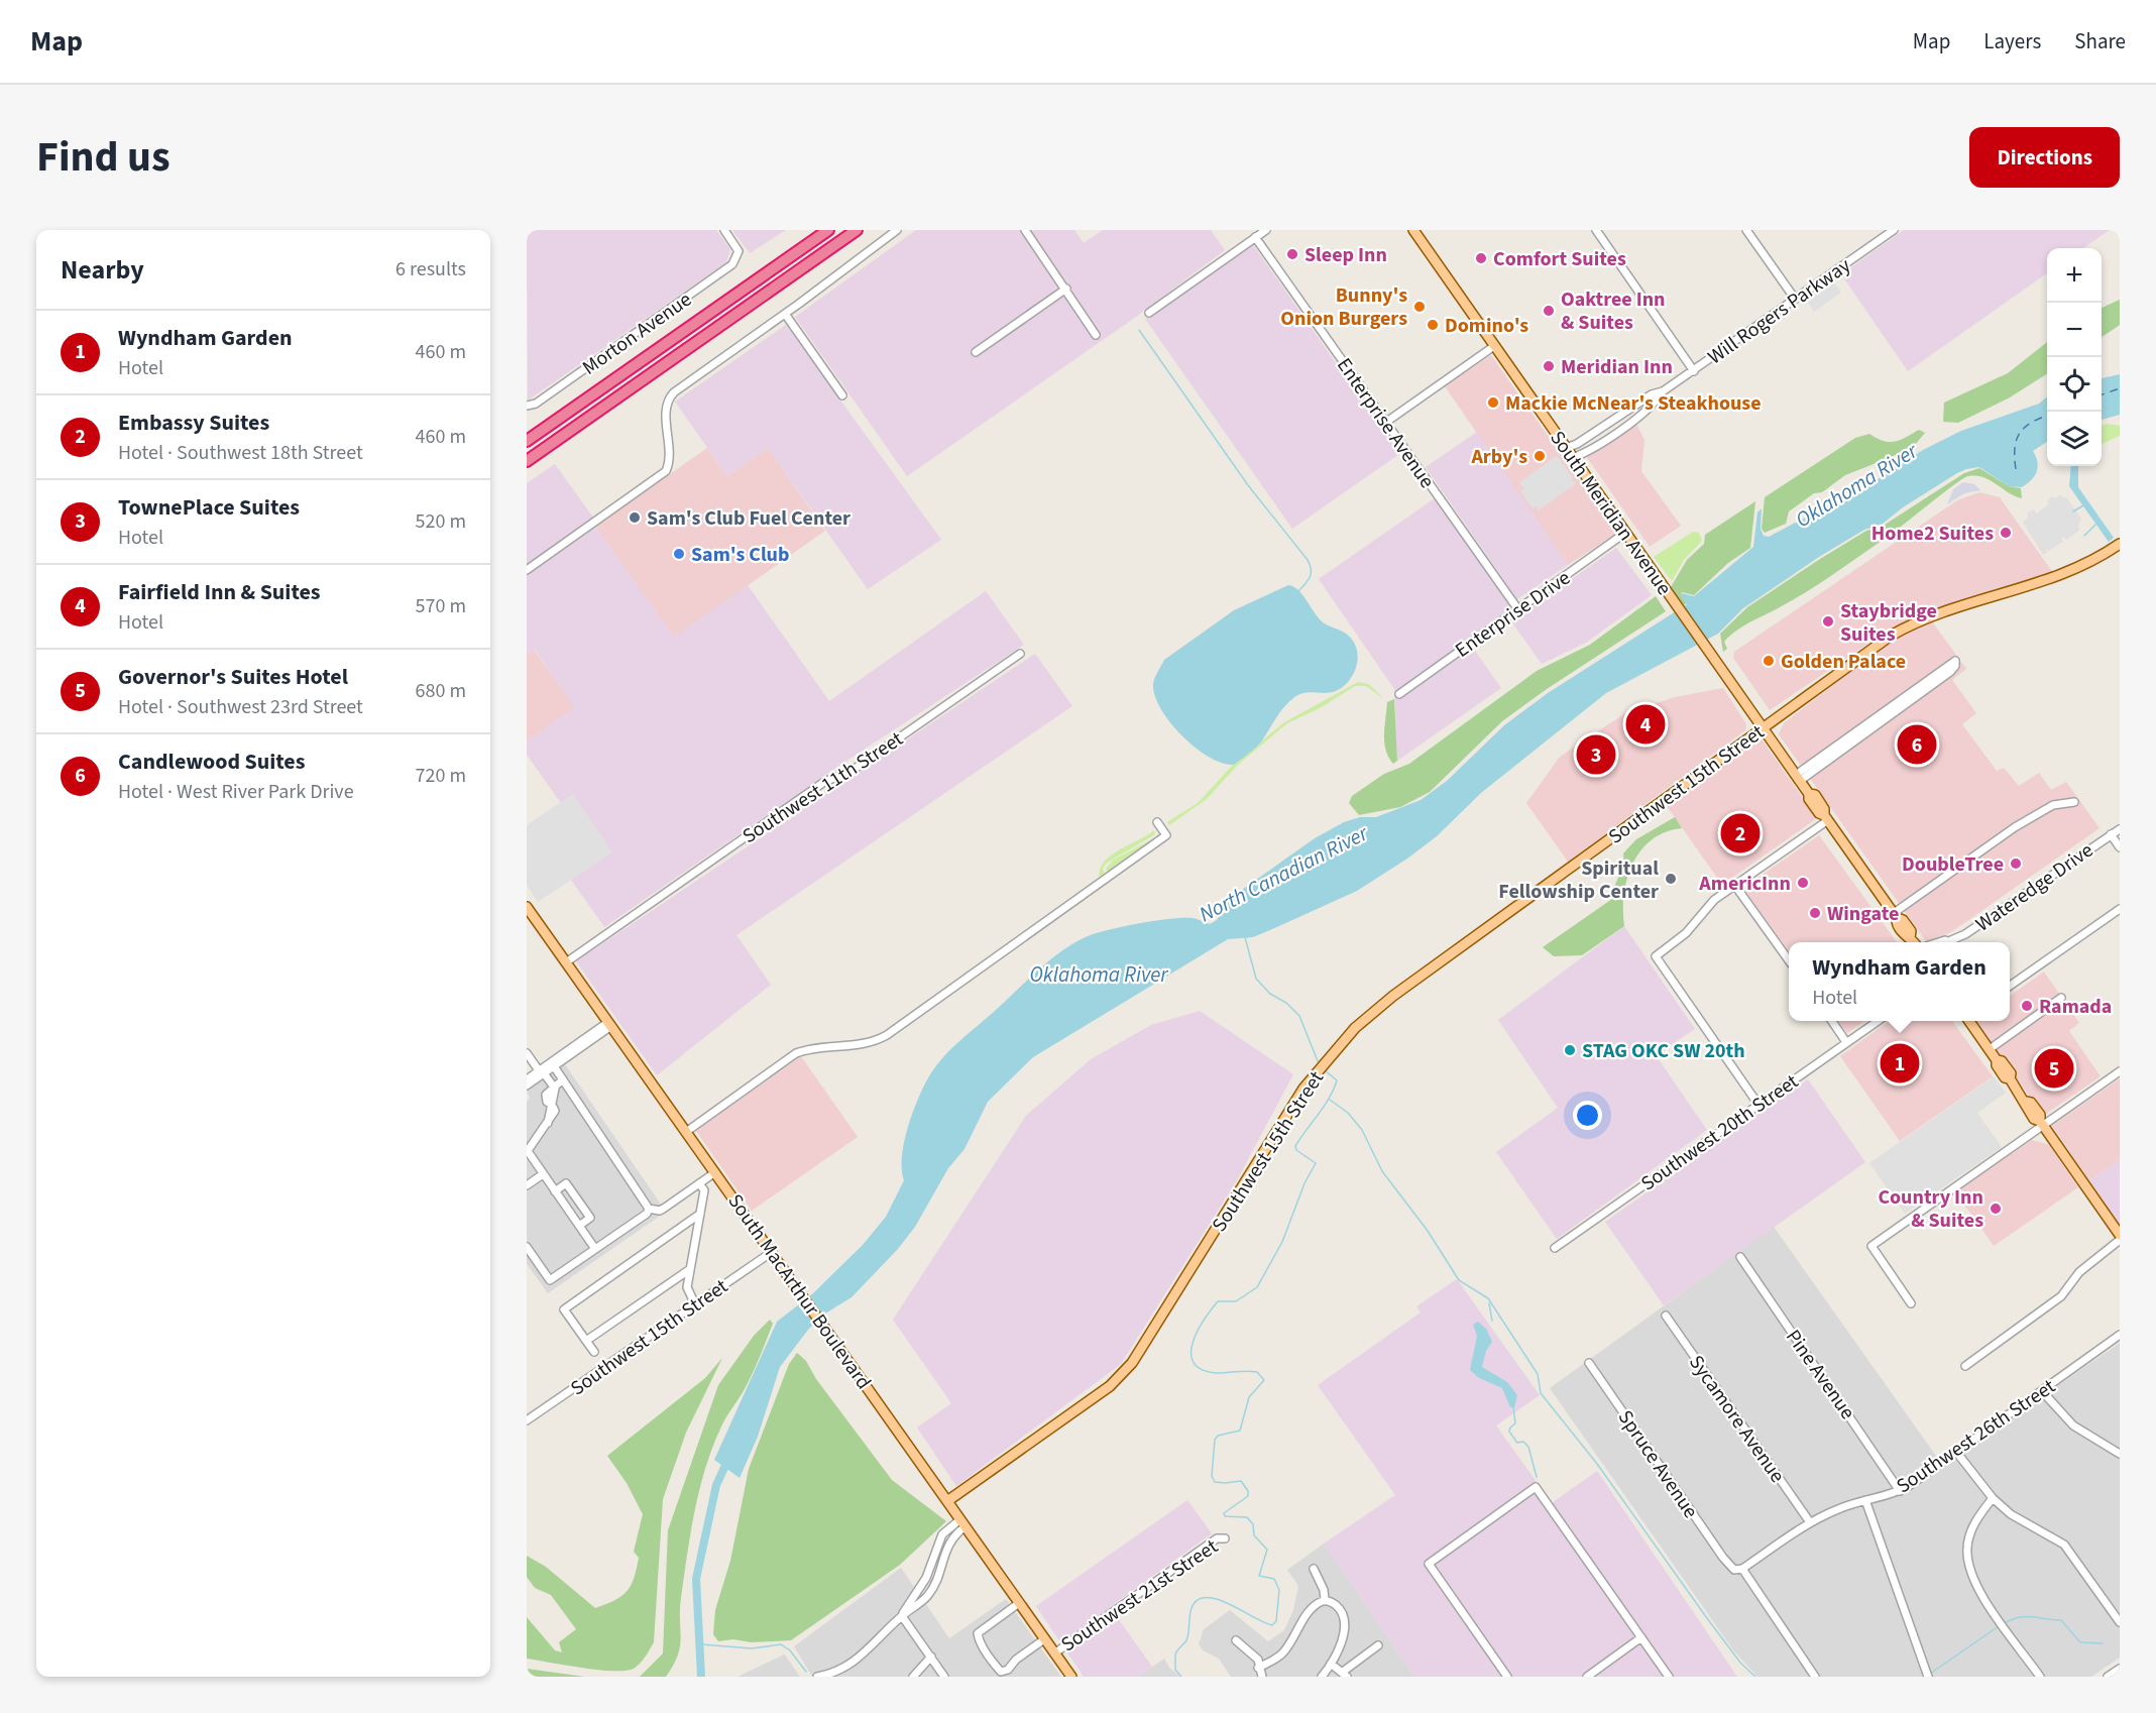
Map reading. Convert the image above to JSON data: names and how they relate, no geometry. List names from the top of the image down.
{
  "streets": {
    "main road": ["South Meridian Avenue", "Southwest 15th Street", "South MacArthur Boulevard"],
    "street": [
      "Will Rogers Parkway",
      "Morton Avenue",
      "Enterprise Avenue",
      "Enterprise Drive",
      "Southwest 11th Street",
      "Wateredge Drive",
      "Southwest 20th Street",
      "Pine Avenue",
      "Sycamore Avenue",
      "Southwest 26th Street",
      "Spruce Avenue",
      "Southwest 21st Street"
    ]
  },
  "crossings": [
    ["Will Rogers Parkway", "South Meridian Avenue"],
    ["Enterprise Avenue", "Enterprise Drive"],
    ["South Meridian Avenue", "Enterprise Drive"],
    ["South Meridian Avenue", "Southwest 15th Street"],
    ["Southwest 15th Street", "South MacArthur Boulevard"],
    ["Southwest 11th Street", "South MacArthur Boulevard"],
    ["South MacArthur Boulevard", "Southwest 21st Street"],
    ["Pine Avenue", "Southwest 26th Street"],
    ["Sycamore Avenue", "Southwest 26th Street"],
    ["Southwest 26th Street", "Spruce Avenue"]
  ],
  "water": ["Oklahoma River", "North Canadian River"],
  "places": [
    "Sleep Inn",
    "Comfort Suites",
    "Bunny's Onion Burgers",
    "Oaktree Inn & Suites",
    "Domino's",
    "Meridian Inn",
    "Mackie McNear's Steakhouse",
    "Arby's",
    "Sam's Club Fuel Center",
    "Home2 Suites",
    "Sam's Club",
    "Staybridge Suites",
    "Golden Palace",
    "DoubleTree",
    "Spiritual Fellowship Center",
    "AmericInn",
    "Wingate",
    "Ramada",
    "STAG OKC SW 20th",
    "Country Inn & Suites"
  ],
  "page": {
    "header": "Map",
    "nav": ["Map", "Layers", "Share"],
    "title": "Find us",
    "buttons": "Directions",
    "heading": ["Nearby", "6 results"],
    "map_buttons": ["+", "−"],
    "list": [
      {
        "mark": "1",
        "name": "Wyndham Garden",
        "note": "Hotel",
        "value": "460 m"
      },
      {
        "mark": "2",
        "name": "Embassy Suites",
        "note": "Hotel · Southwest 18th Street",
        "value": "460 m"
      },
      {
        "mark": "3",
        "name": "TownePlace Suites",
        "note": "Hotel",
        "value": "520 m"
      },
      {
        "mark": "4",
        "name": "Fairfield Inn & Suites",
        "note": "Hotel",
        "value": "570 m"
      },
      {
        "mark": "5",
        "name": "Governor's Suites Hotel",
        "note": "Hotel · Southwest 23rd Street",
        "value": "680 m"
      },
      {
        "mark": "6",
        "name": "Candlewood Suites",
        "note": "Hotel · West River Park Drive",
        "value": "720 m"
      }
    ],
    "pins": [
      "4",
      "6",
      "3",
      "2",
      "1",
      "5"
    ],
    "popup": ["Wyndham Garden", "Hotel"]
  }
}
